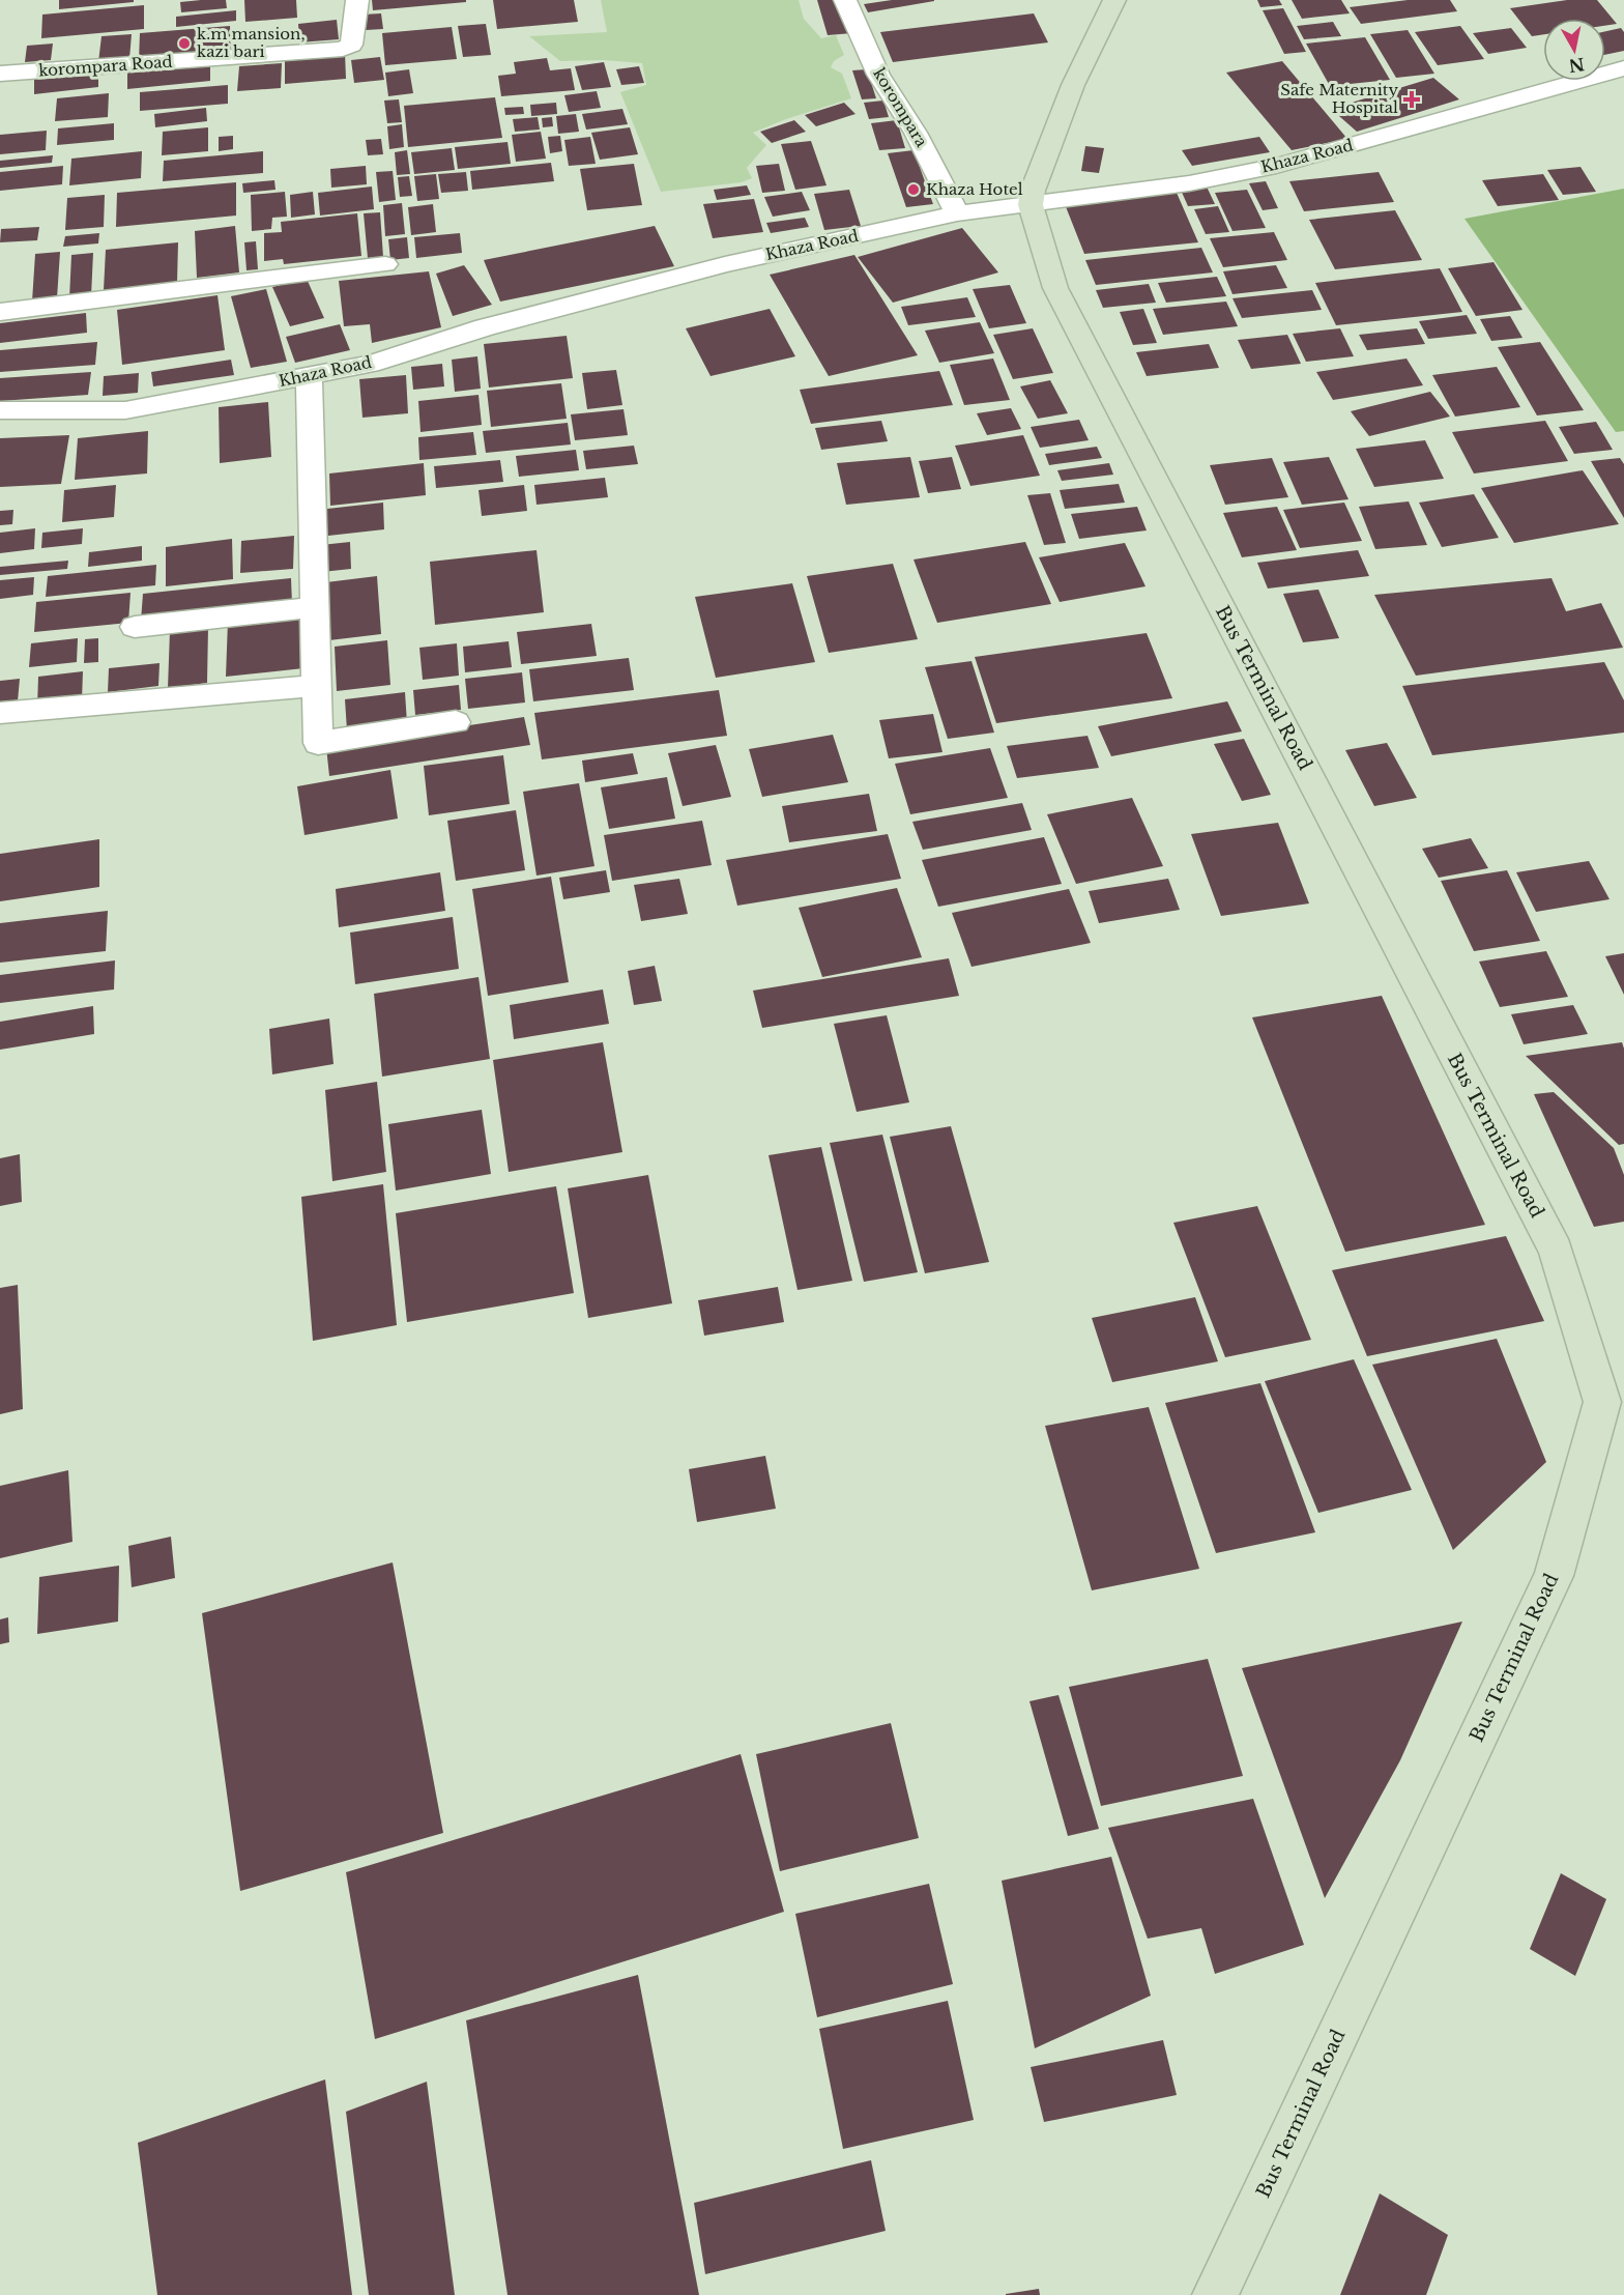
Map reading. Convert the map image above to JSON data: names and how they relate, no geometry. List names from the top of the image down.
{
  "streets": {
    "main road": ["Bus Terminal Road"],
    "street": ["korompara Road", "korompara", "Khaza Road"]
  },
  "crossings": [
    ["korompara", "Khaza Road"],
    ["Khaza Road", "Bus Terminal Road"]
  ],
  "places": {
    "other": ["k.m mansion, kazi bari", "Khaza Hotel"],
    "health": ["Safe Maternity Hospital"]
  },
  "north": "bottom"
}
